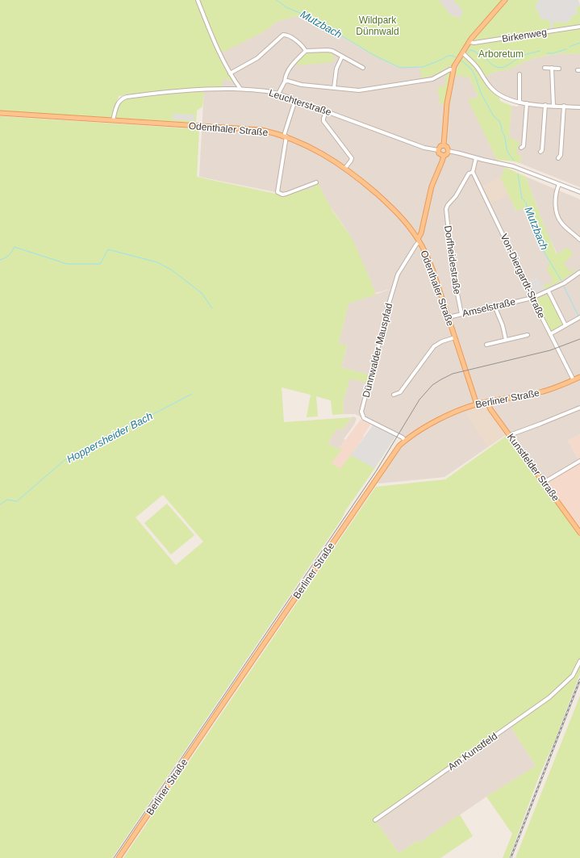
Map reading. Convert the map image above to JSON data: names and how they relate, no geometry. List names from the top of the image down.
{
  "streets": {
    "main road": [
      "Odenthaler Straße",
      "Dünnwalder Mauspfad",
      "Berliner Straße",
      "Kunstfelder Straße"
    ],
    "street": [
      "Birkenweg",
      "Leuchterstraße",
      "Dorfheidestraße",
      "Von-Diergardt-Straße",
      "Amselstraße",
      "Am Kunstfeld"
    ]
  },
  "crossings": [
    ["Leuchterstraße", "Odenthaler Straße"],
    ["Leuchterstraße", "Dünnwalder Mauspfad"],
    ["Odenthaler Straße", "Amselstraße"],
    ["Odenthaler Straße", "Dünnwalder Mauspfad"],
    ["Odenthaler Straße", "Berliner Straße"],
    ["Dorfheidestraße", "Von-Diergardt-Straße"],
    ["Dorfheidestraße", "Amselstraße"],
    ["Von-Diergardt-Straße", "Amselstraße"],
    ["Von-Diergardt-Straße", "Berliner Straße"],
    ["Dünnwalder Mauspfad", "Berliner Straße"],
    ["Berliner Straße", "Kunstfelder Straße"]
  ],
  "water": ["Mutzbach", "Hoppersheider Bach"],
  "parks": ["Wildpark Dünnwald", "Arboretum"]
}
